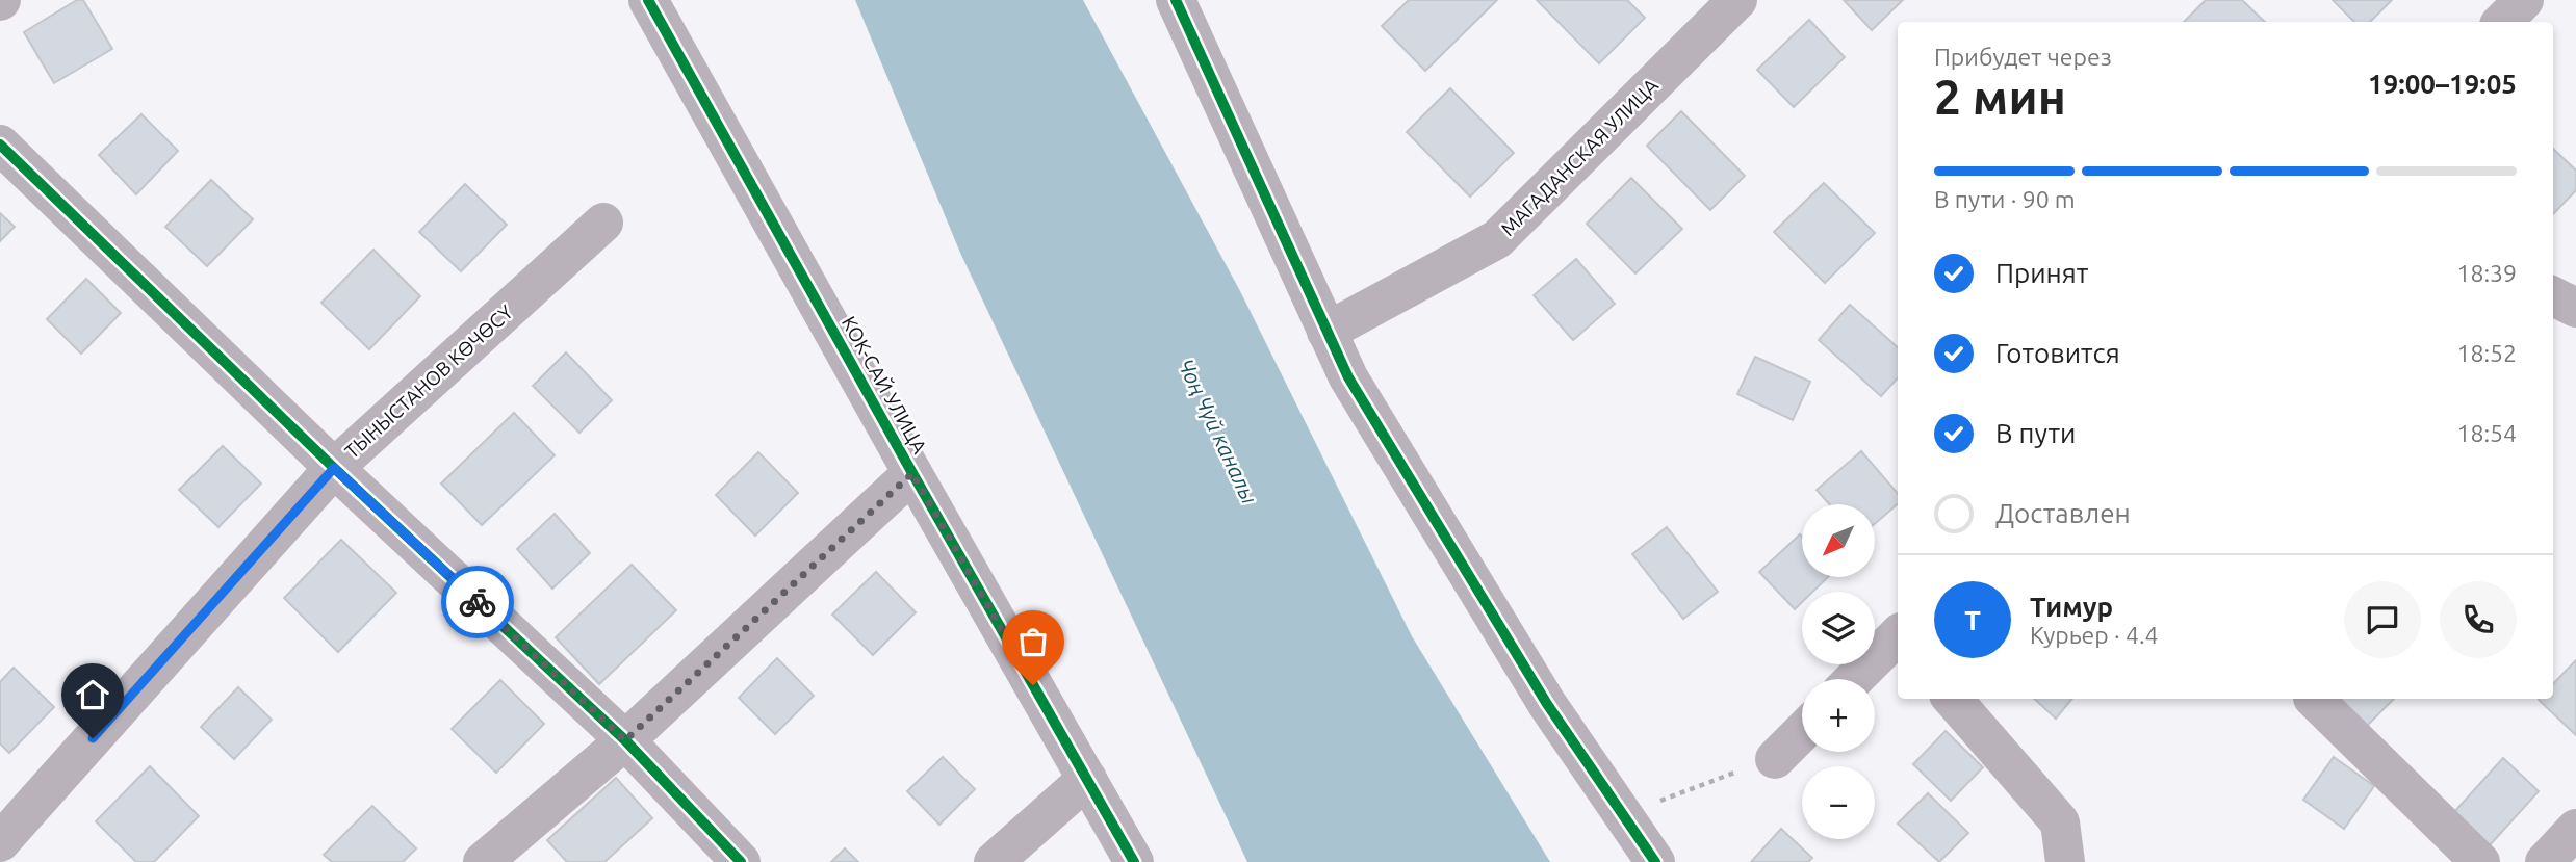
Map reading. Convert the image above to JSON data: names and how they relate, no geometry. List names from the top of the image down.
{
  "streets": {
    "street": ["МАГАДАНСКАЯ УЛИЦА", "ТЫНЫСТАНОВ КӨЧӨСҮ", "КОК-САЙ УЛИЦА"]
  },
  "water": ["Чоң Чүй каналы"],
  "north": "bottom left",
  "page": {
    "heading": ["2 мин", "Прибудет через", "19:00–19:05"],
    "panel": ["Тимур", "Курьер · 4.4"],
    "bar": "В пути · 90 m",
    "list": [
      ["Принят", "18:39"],
      ["Готовится", "18:52"],
      ["В пути", "18:54"],
      "Доставлен"
    ],
    "map_buttons": ["+", "−"],
    "round": "Т"
  }
}
